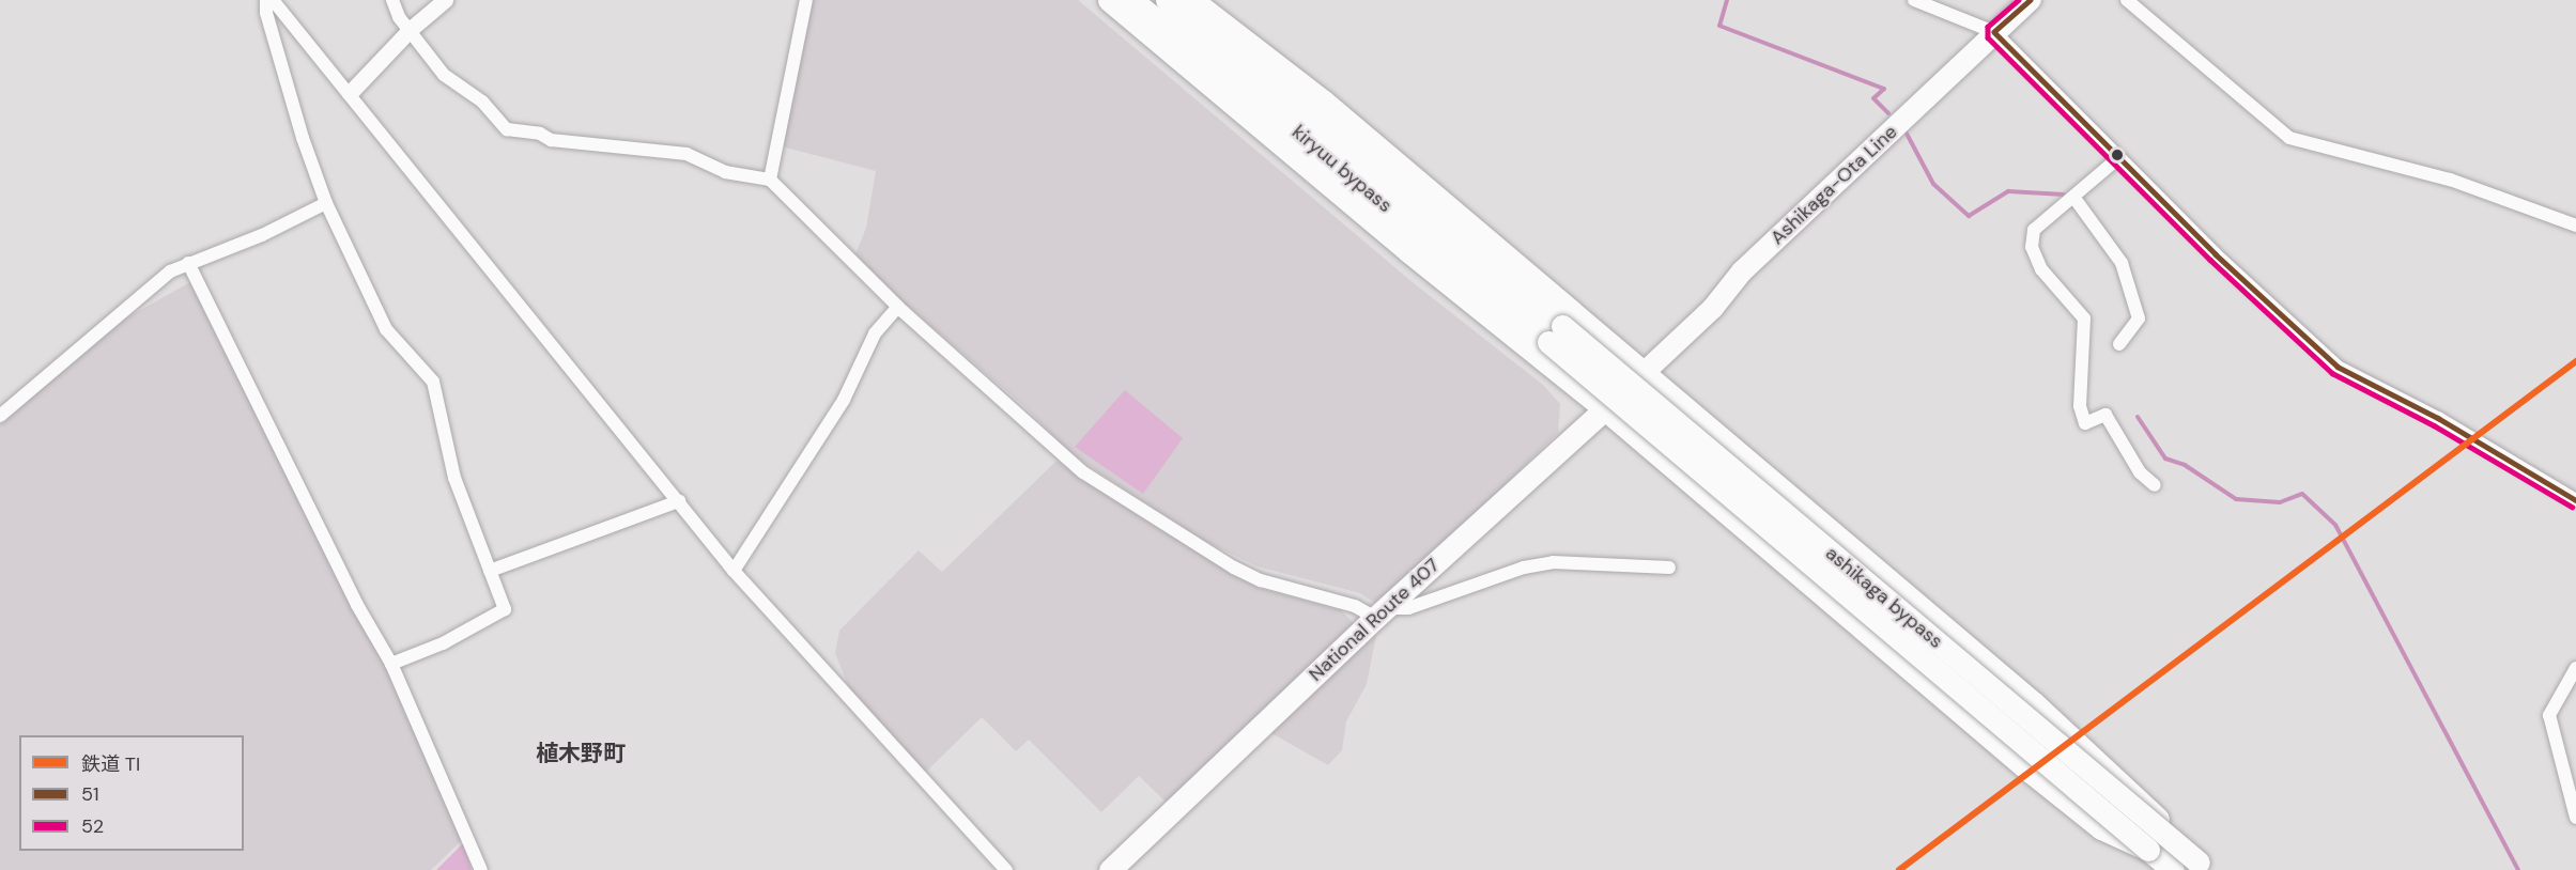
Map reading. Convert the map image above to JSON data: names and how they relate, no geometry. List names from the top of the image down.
{
  "streets": {
    "highway": ["kiryuu bypass", "ashikaga bypass", "National Route 407"],
    "main road": ["Ashikaga-Ota Line"]
  },
  "crossings": [
    ["kiryuu bypass", "ashikaga bypass"],
    ["Ashikaga-Ota Line", "National Route 407"]
  ],
  "districts": ["植木野町"],
  "lines": ["transit line 51", "transit line 52", "rail line TI"],
  "legend": ["鉄道 TI", "51", "52"]
}
